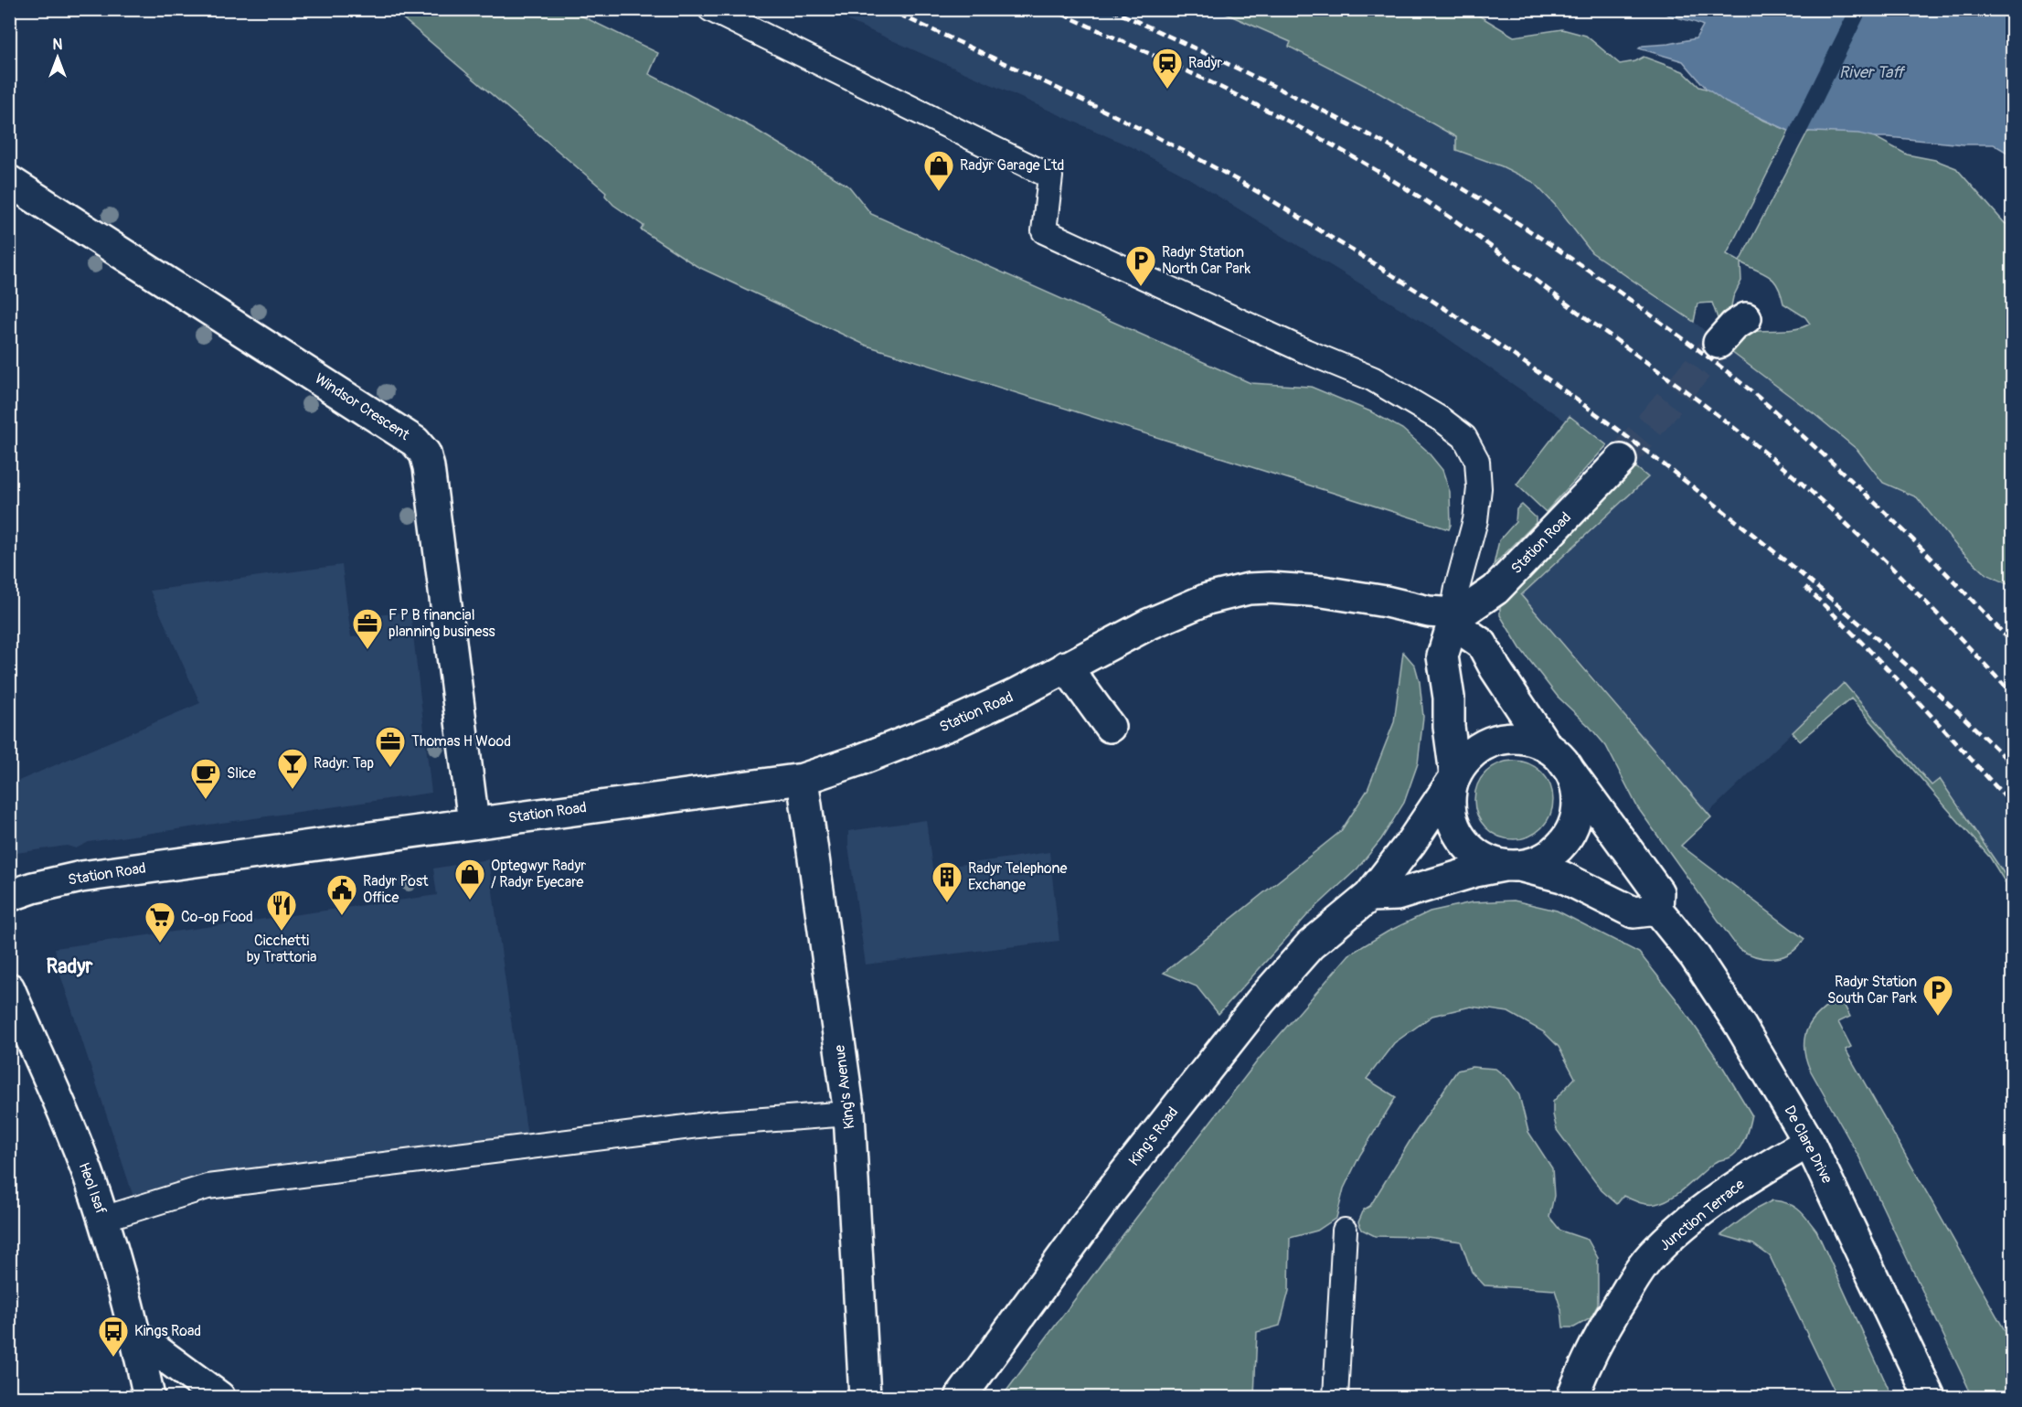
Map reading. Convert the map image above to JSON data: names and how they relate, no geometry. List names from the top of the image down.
{
  "streets": {
    "street": [
      "Windsor Crescent",
      "Station Road",
      "King's Avenue",
      "King's Road",
      "De Clare Drive",
      "Heol Isaf",
      "Junction Terrace"
    ]
  },
  "crossings": [
    ["Windsor Crescent", "Station Road"],
    ["Station Road", "King's Avenue"],
    ["King's Road", "De Clare Drive"],
    ["De Clare Drive", "Junction Terrace"]
  ],
  "districts": ["Radyr"],
  "water": ["River Taff"],
  "places": {
    "station": ["Radyr"],
    "shop": ["Radyr Garage Ltd", "Optegwyr Radyr / Radyr Eyecare"],
    "parking": ["Radyr Station North Car Park", "Radyr Station South Car Park"],
    "office": ["F P B financial planning business", "Thomas H Wood"],
    "bar": ["Radyr. Tap"],
    "cafe": ["Slice"],
    "building": ["Radyr Telephone Exchange"],
    "public building": ["Radyr Post Office"],
    "restaurant": ["Cicchetti by Trattoria"],
    "supermarket": ["Co-op Food"],
    "bus stop": ["Kings Road"]
  },
  "north": "top"
}
